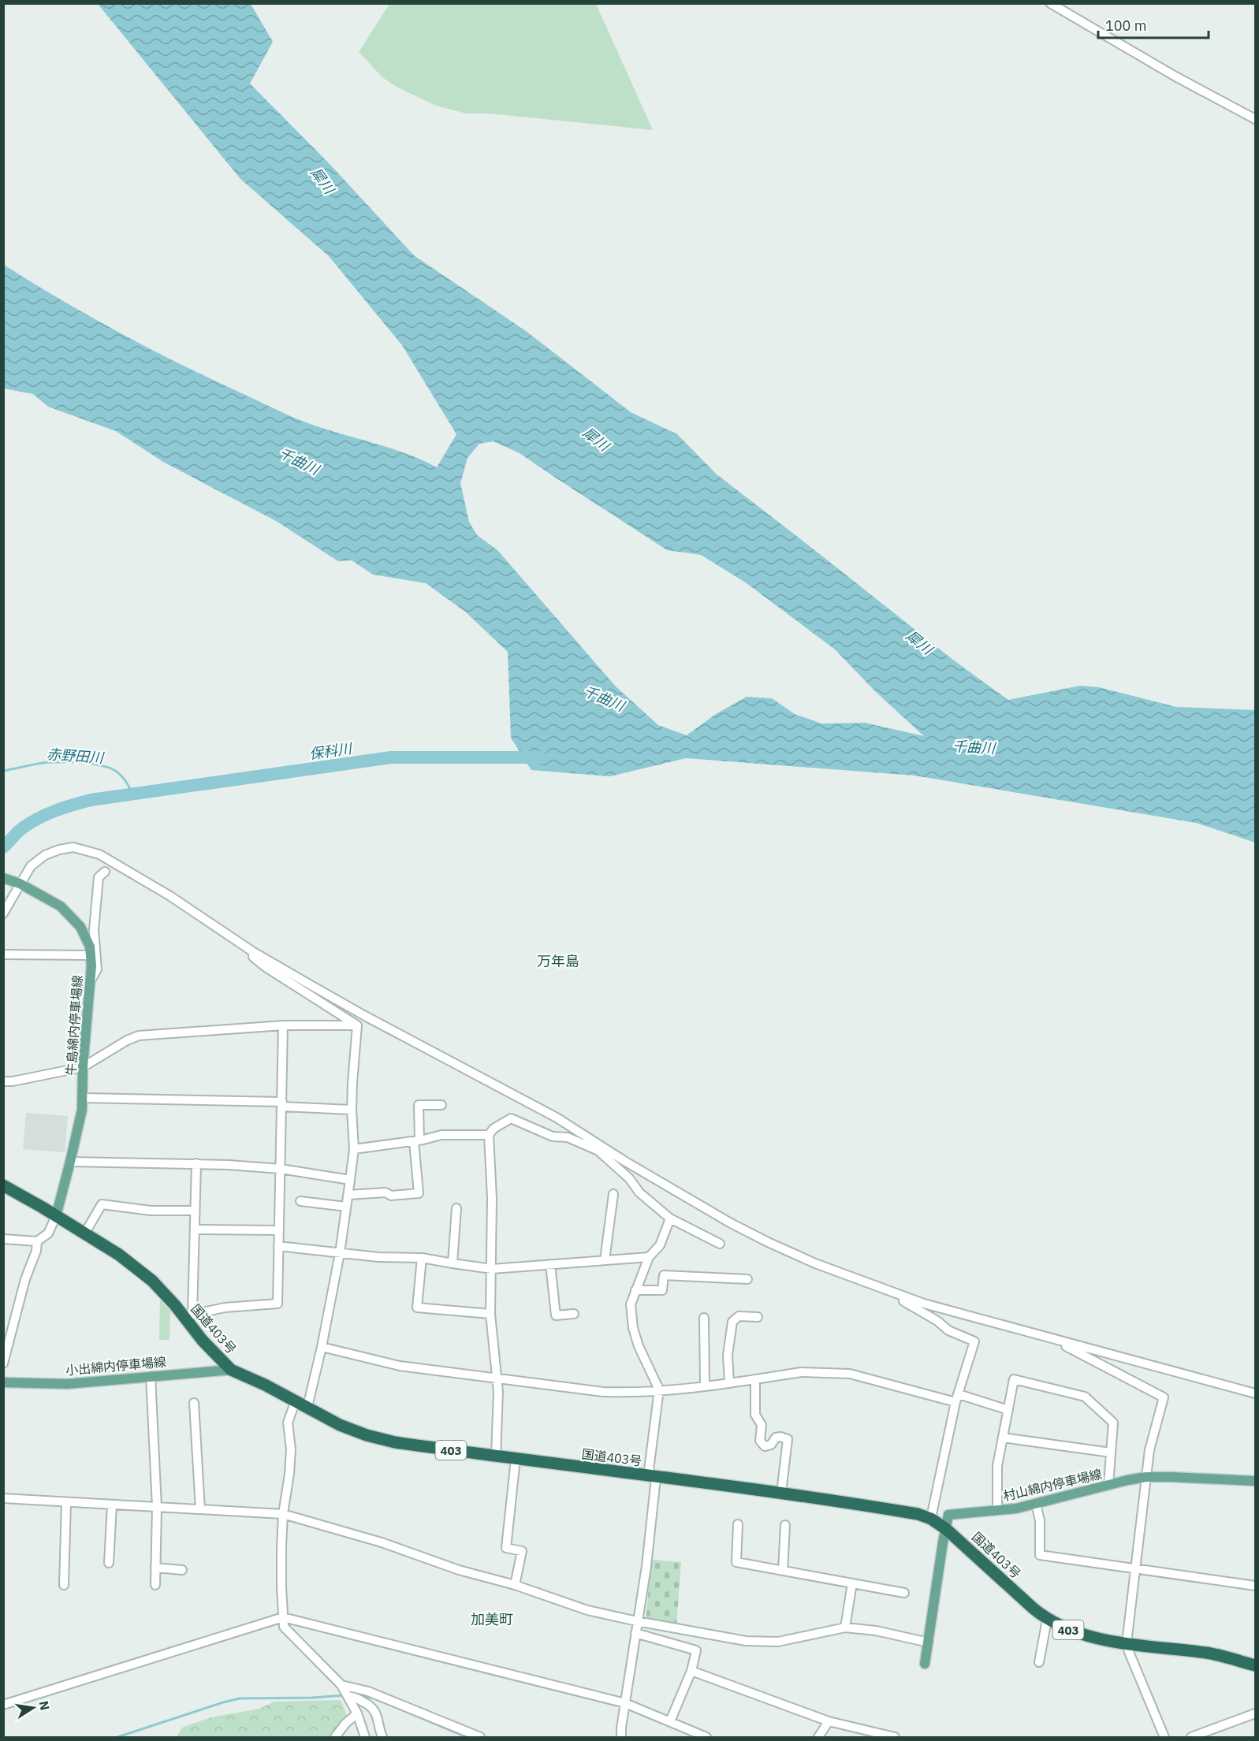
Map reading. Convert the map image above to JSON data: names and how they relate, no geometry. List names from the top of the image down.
{
  "streets": {
    "highway": ["国道403号", "403"],
    "main road": ["牛島綿内停車場線", "小出綿内停車場線", "村山綿内停車場線"]
  },
  "crossings": [
    ["牛島綿内停車場線", "国道403号"],
    ["国道403号", "小出綿内停車場線"]
  ],
  "districts": ["万年島", "加美町"],
  "water": [
    "犀川",
    "千曲川",
    "保科川",
    "赤野田川"
  ],
  "scale_bar": "100 m",
  "north": "right"
}
